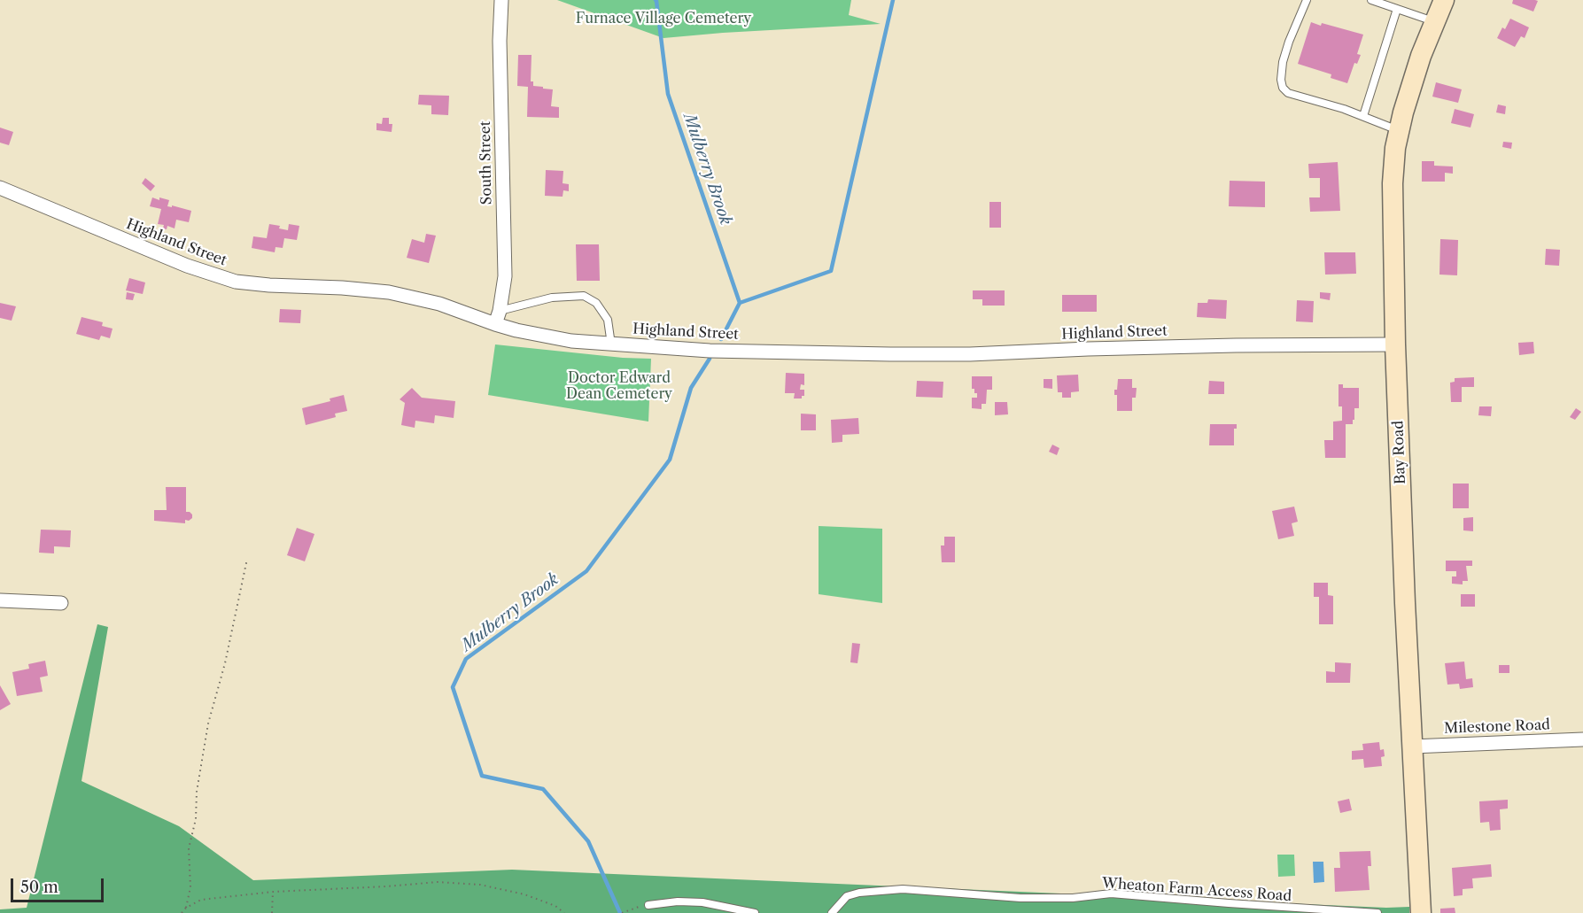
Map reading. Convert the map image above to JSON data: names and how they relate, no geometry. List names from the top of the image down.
{
  "streets": {
    "main road": ["Bay Road"],
    "street": ["South Street", "Highland Street", "Milestone Road"],
    "lane": ["Wheaton Farm Access Road"]
  },
  "crossings": [
    ["South Street", "Highland Street"],
    ["Highland Street", "Bay Road"],
    ["Bay Road", "Milestone Road"]
  ],
  "water": ["Mulberry Brook"],
  "parks": ["Furnace Village Cemetery", "Doctor Edward Dean Cemetery"],
  "scale_bar": "50 m"
}
